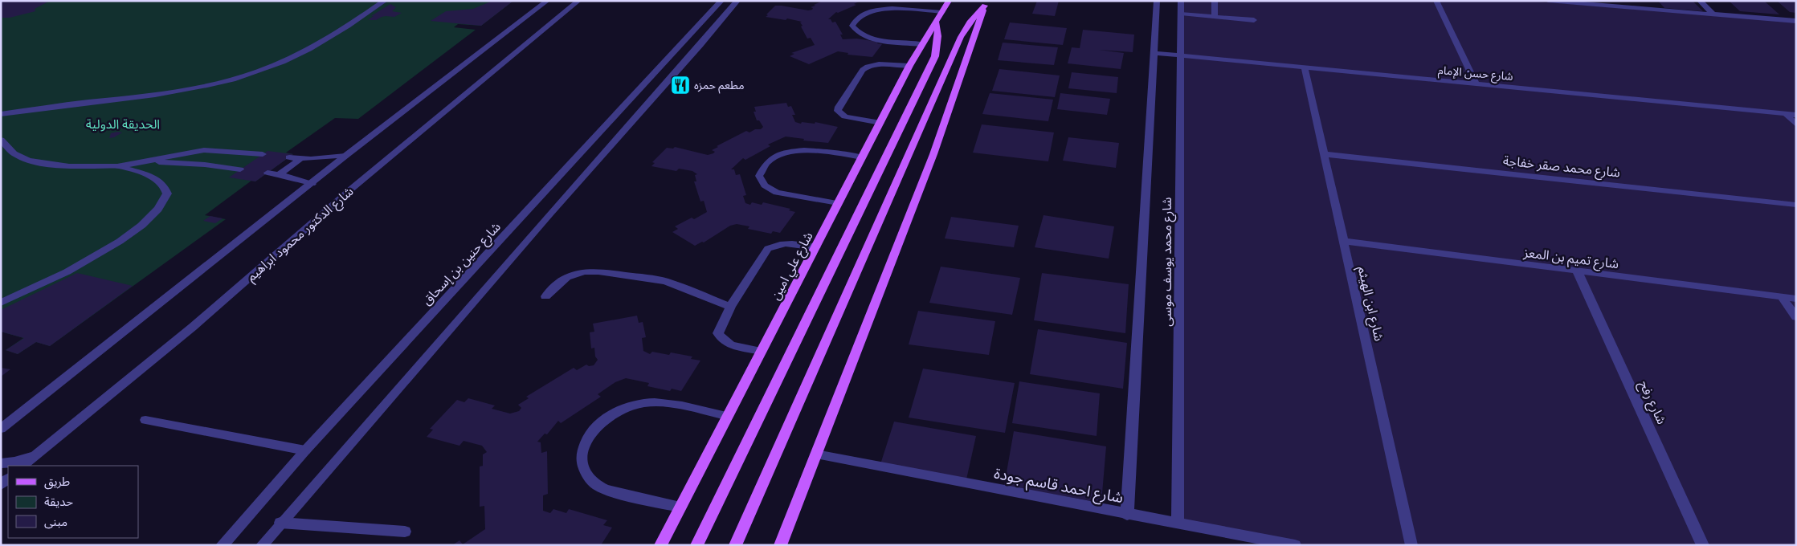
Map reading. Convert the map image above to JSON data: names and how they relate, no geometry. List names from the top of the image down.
{
  "streets": {
    "main road": ["شارع علي امين"],
    "street": [
      "شارع حسن الإمام",
      "شارع محمد صقر خفاجة",
      "شارع الدكتور محمود ابراهيم",
      "شارع تميم بن المعز",
      "شارع محمد يوسف موسى",
      "شارع حنين بن إسحاق",
      "شارع ابن الهيثم",
      "شارع رفح",
      "شارع احمد قاسم جودة"
    ]
  },
  "crossings": [
    ["شارع حسن الإمام", "شارع محمد يوسف موسى"],
    ["شارع حسن الإمام", "شارع ابن الهيثم"],
    ["شارع محمد صقر خفاجة", "شارع ابن الهيثم"],
    ["شارع تميم بن المعز", "شارع ابن الهيثم"],
    ["شارع تميم بن المعز", "شارع رفح"],
    ["شارع محمد يوسف موسى", "شارع احمد قاسم جودة"]
  ],
  "parks": ["الحديقة الدولية"],
  "places": {
    "restaurant": ["مطعم حمزه"]
  },
  "legend": ["طريق", "حديقة", "مبنى"]
}
